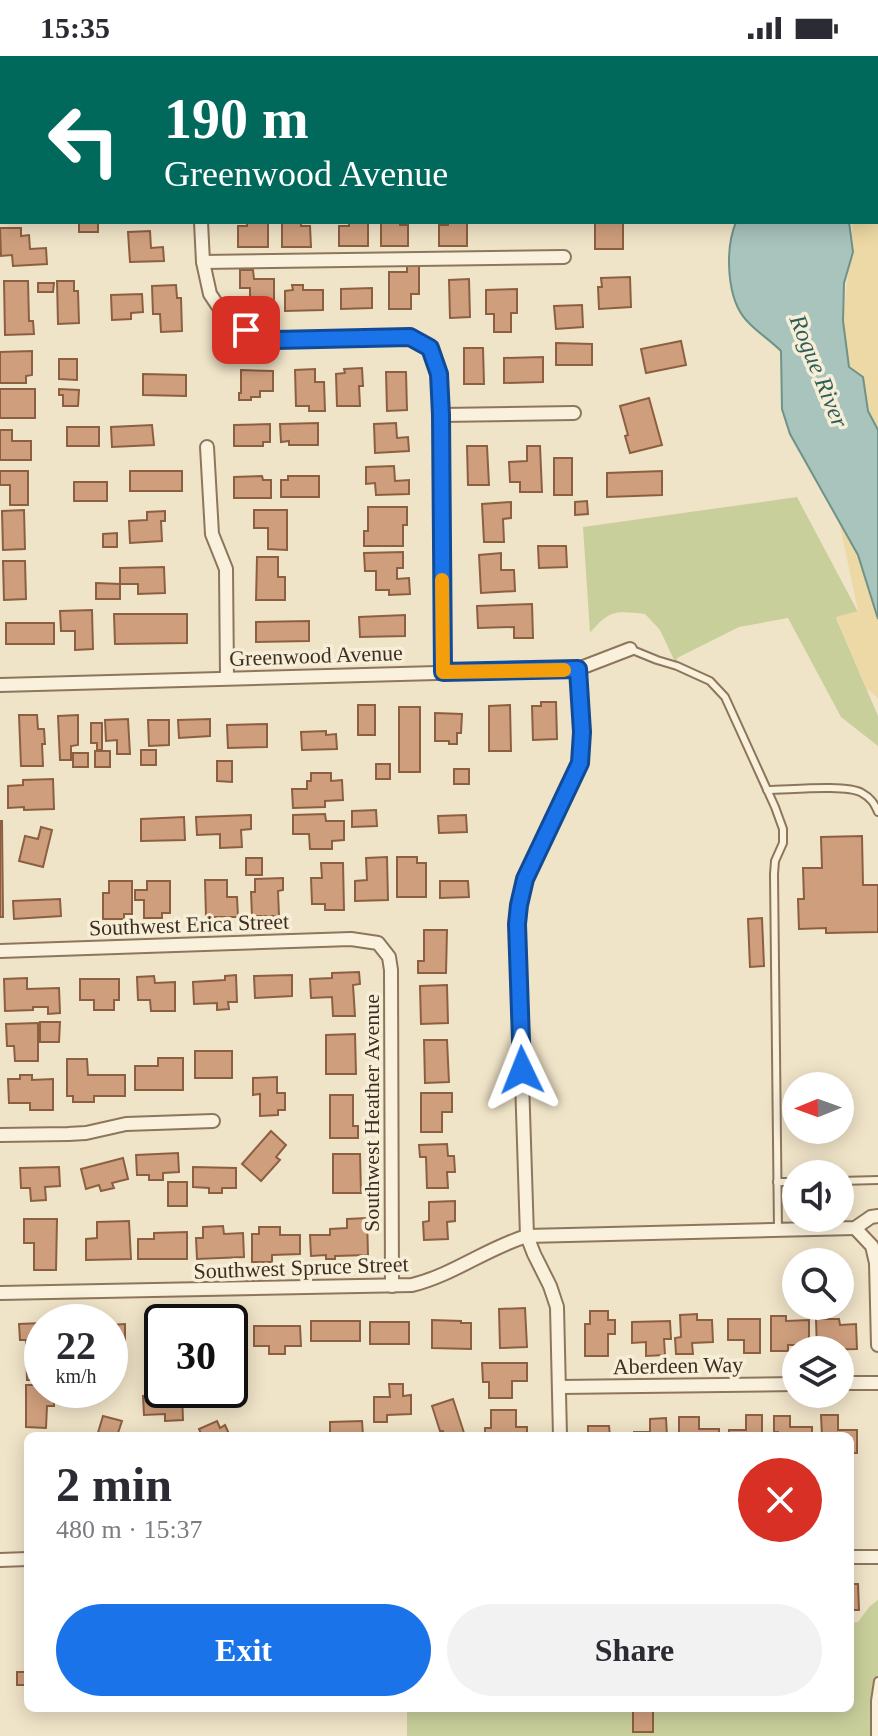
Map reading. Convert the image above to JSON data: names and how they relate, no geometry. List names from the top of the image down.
{
  "streets": {
    "street": [
      "Greenwood Avenue",
      "Southwest Erica Street",
      "Southwest Heather Avenue",
      "Southwest Spruce Street",
      "Aberdeen Way"
    ]
  },
  "crossings": [
    ["Southwest Erica Street", "Southwest Heather Avenue"],
    ["Southwest Heather Avenue", "Southwest Spruce Street"]
  ],
  "water": ["Rogue River"],
  "north": "left",
  "page": {
    "status": "15:35",
    "turn": ["190 m", "Greenwood Avenue"],
    "speed": "22 km/h",
    "limit": "30",
    "heading": ["2 min", "480 m · 15:37"],
    "buttons": ["Exit", "Share"]
  }
}
